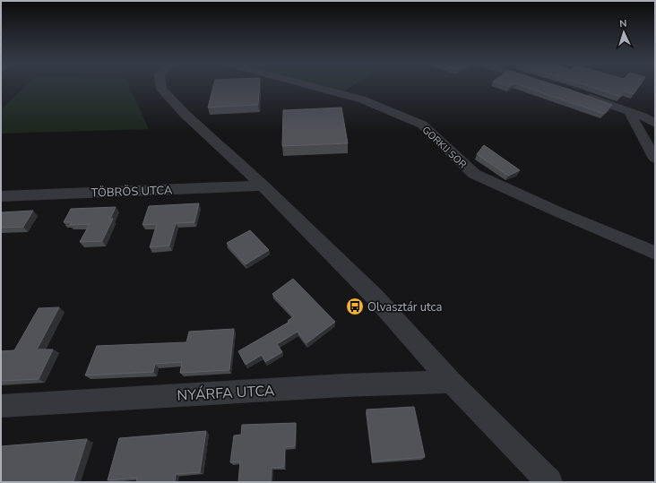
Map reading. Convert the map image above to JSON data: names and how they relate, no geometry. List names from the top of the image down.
{
  "streets": {
    "street": ["GORKIJ SOR", "TÖBRÖS UTCA", "NYÁRFA UTCA"]
  },
  "places": {
    "bus stop": ["Olvasztár utca"]
  },
  "north": "top"
}
